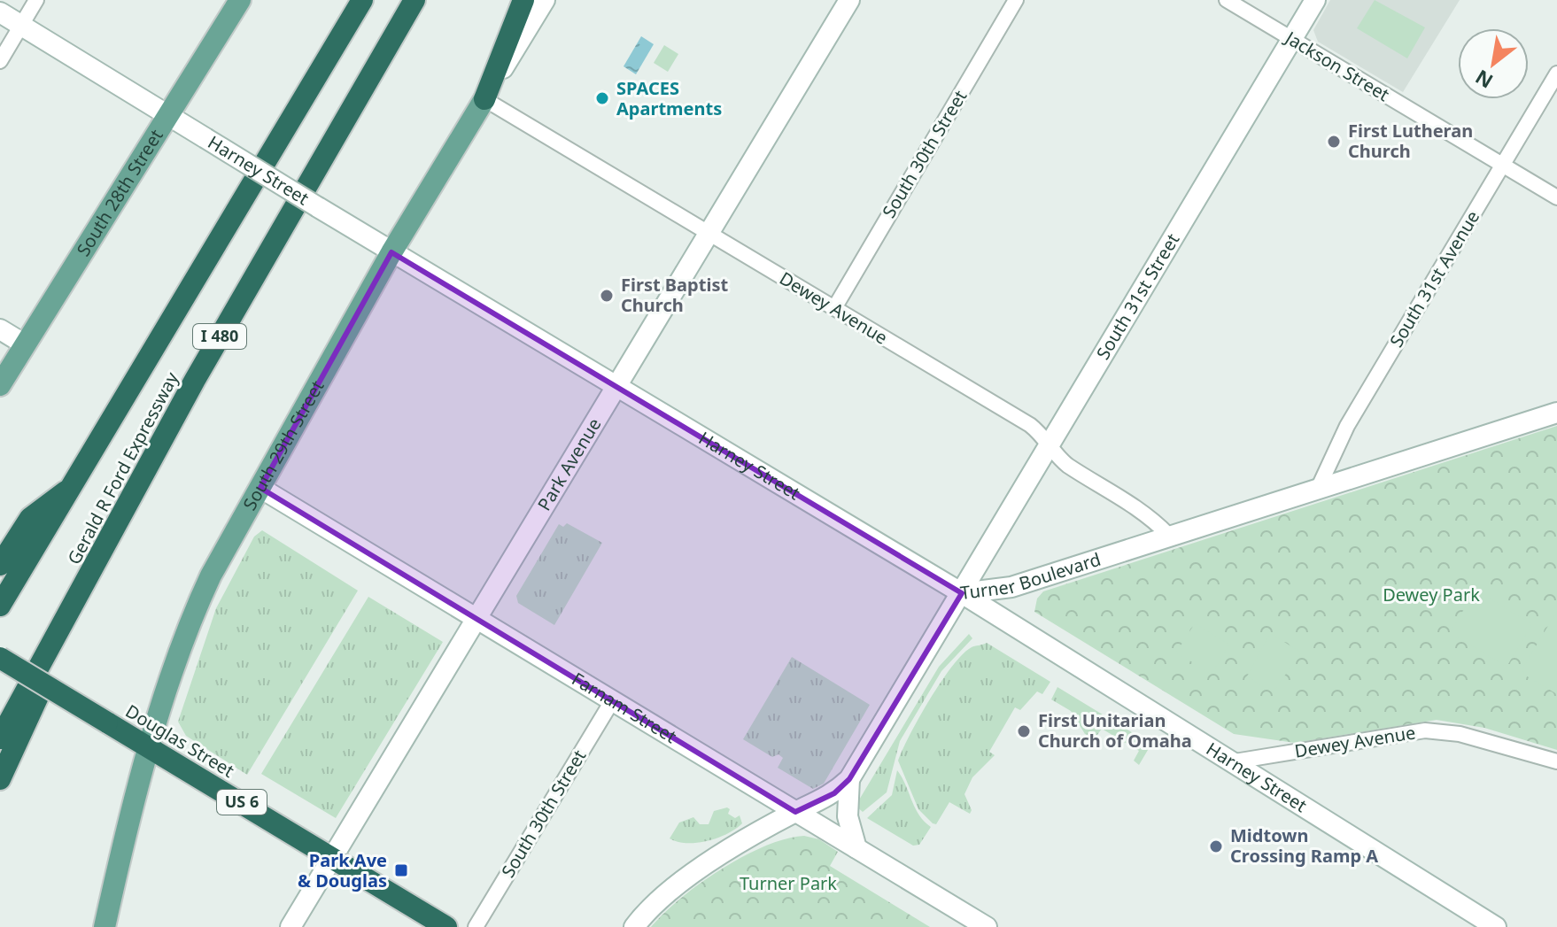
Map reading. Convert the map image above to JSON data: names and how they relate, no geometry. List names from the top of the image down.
{
  "streets": {
    "highway": [
      "I 480",
      "Gerald R Ford Expressway",
      "Douglas Street",
      "US 6"
    ],
    "main road": ["South 28th Street", "South 29th Street"],
    "street": [
      "Jackson Street",
      "South 30th Street",
      "Harney Street",
      "South 31st Avenue",
      "South 31st Street",
      "Dewey Avenue",
      "Park Avenue",
      "Turner Boulevard",
      "Farnam Street"
    ]
  },
  "crossings": [
    ["Jackson Street", "South 31st Avenue"],
    ["Jackson Street", "South 31st Street"],
    ["South 30th Street", "Dewey Avenue"],
    ["South 30th Street", "Farnam Street"],
    ["Harney Street", "South 28th Street"],
    ["Harney Street", "South 31st Street"],
    ["Harney Street", "Dewey Avenue"],
    ["Harney Street", "South 29th Street"],
    ["Harney Street", "Park Avenue"],
    ["Harney Street", "Turner Boulevard"],
    ["South 31st Avenue", "Turner Boulevard"],
    ["South 31st Street", "Dewey Avenue"],
    ["South 31st Street", "Turner Boulevard"],
    ["Dewey Avenue", "South 29th Street"],
    ["Dewey Avenue", "Park Avenue"],
    ["Dewey Avenue", "Turner Boulevard"],
    ["South 29th Street", "Farnam Street"],
    ["South 29th Street", "Douglas Street"],
    ["Park Avenue", "Farnam Street"],
    ["Park Avenue", "Douglas Street"],
    ["Turner Boulevard", "Farnam Street"]
  ],
  "parks": ["Dewey Park", "Turner Park"],
  "places": {
    "other": [
      "SPACES Apartments",
      "First Lutheran Church",
      "First Baptist Church",
      "First Unitarian Church of Omaha",
      "Midtown Crossing Ramp A"
    ],
    "transit": ["Park Ave & Douglas"]
  },
  "north": "bottom left"
}
